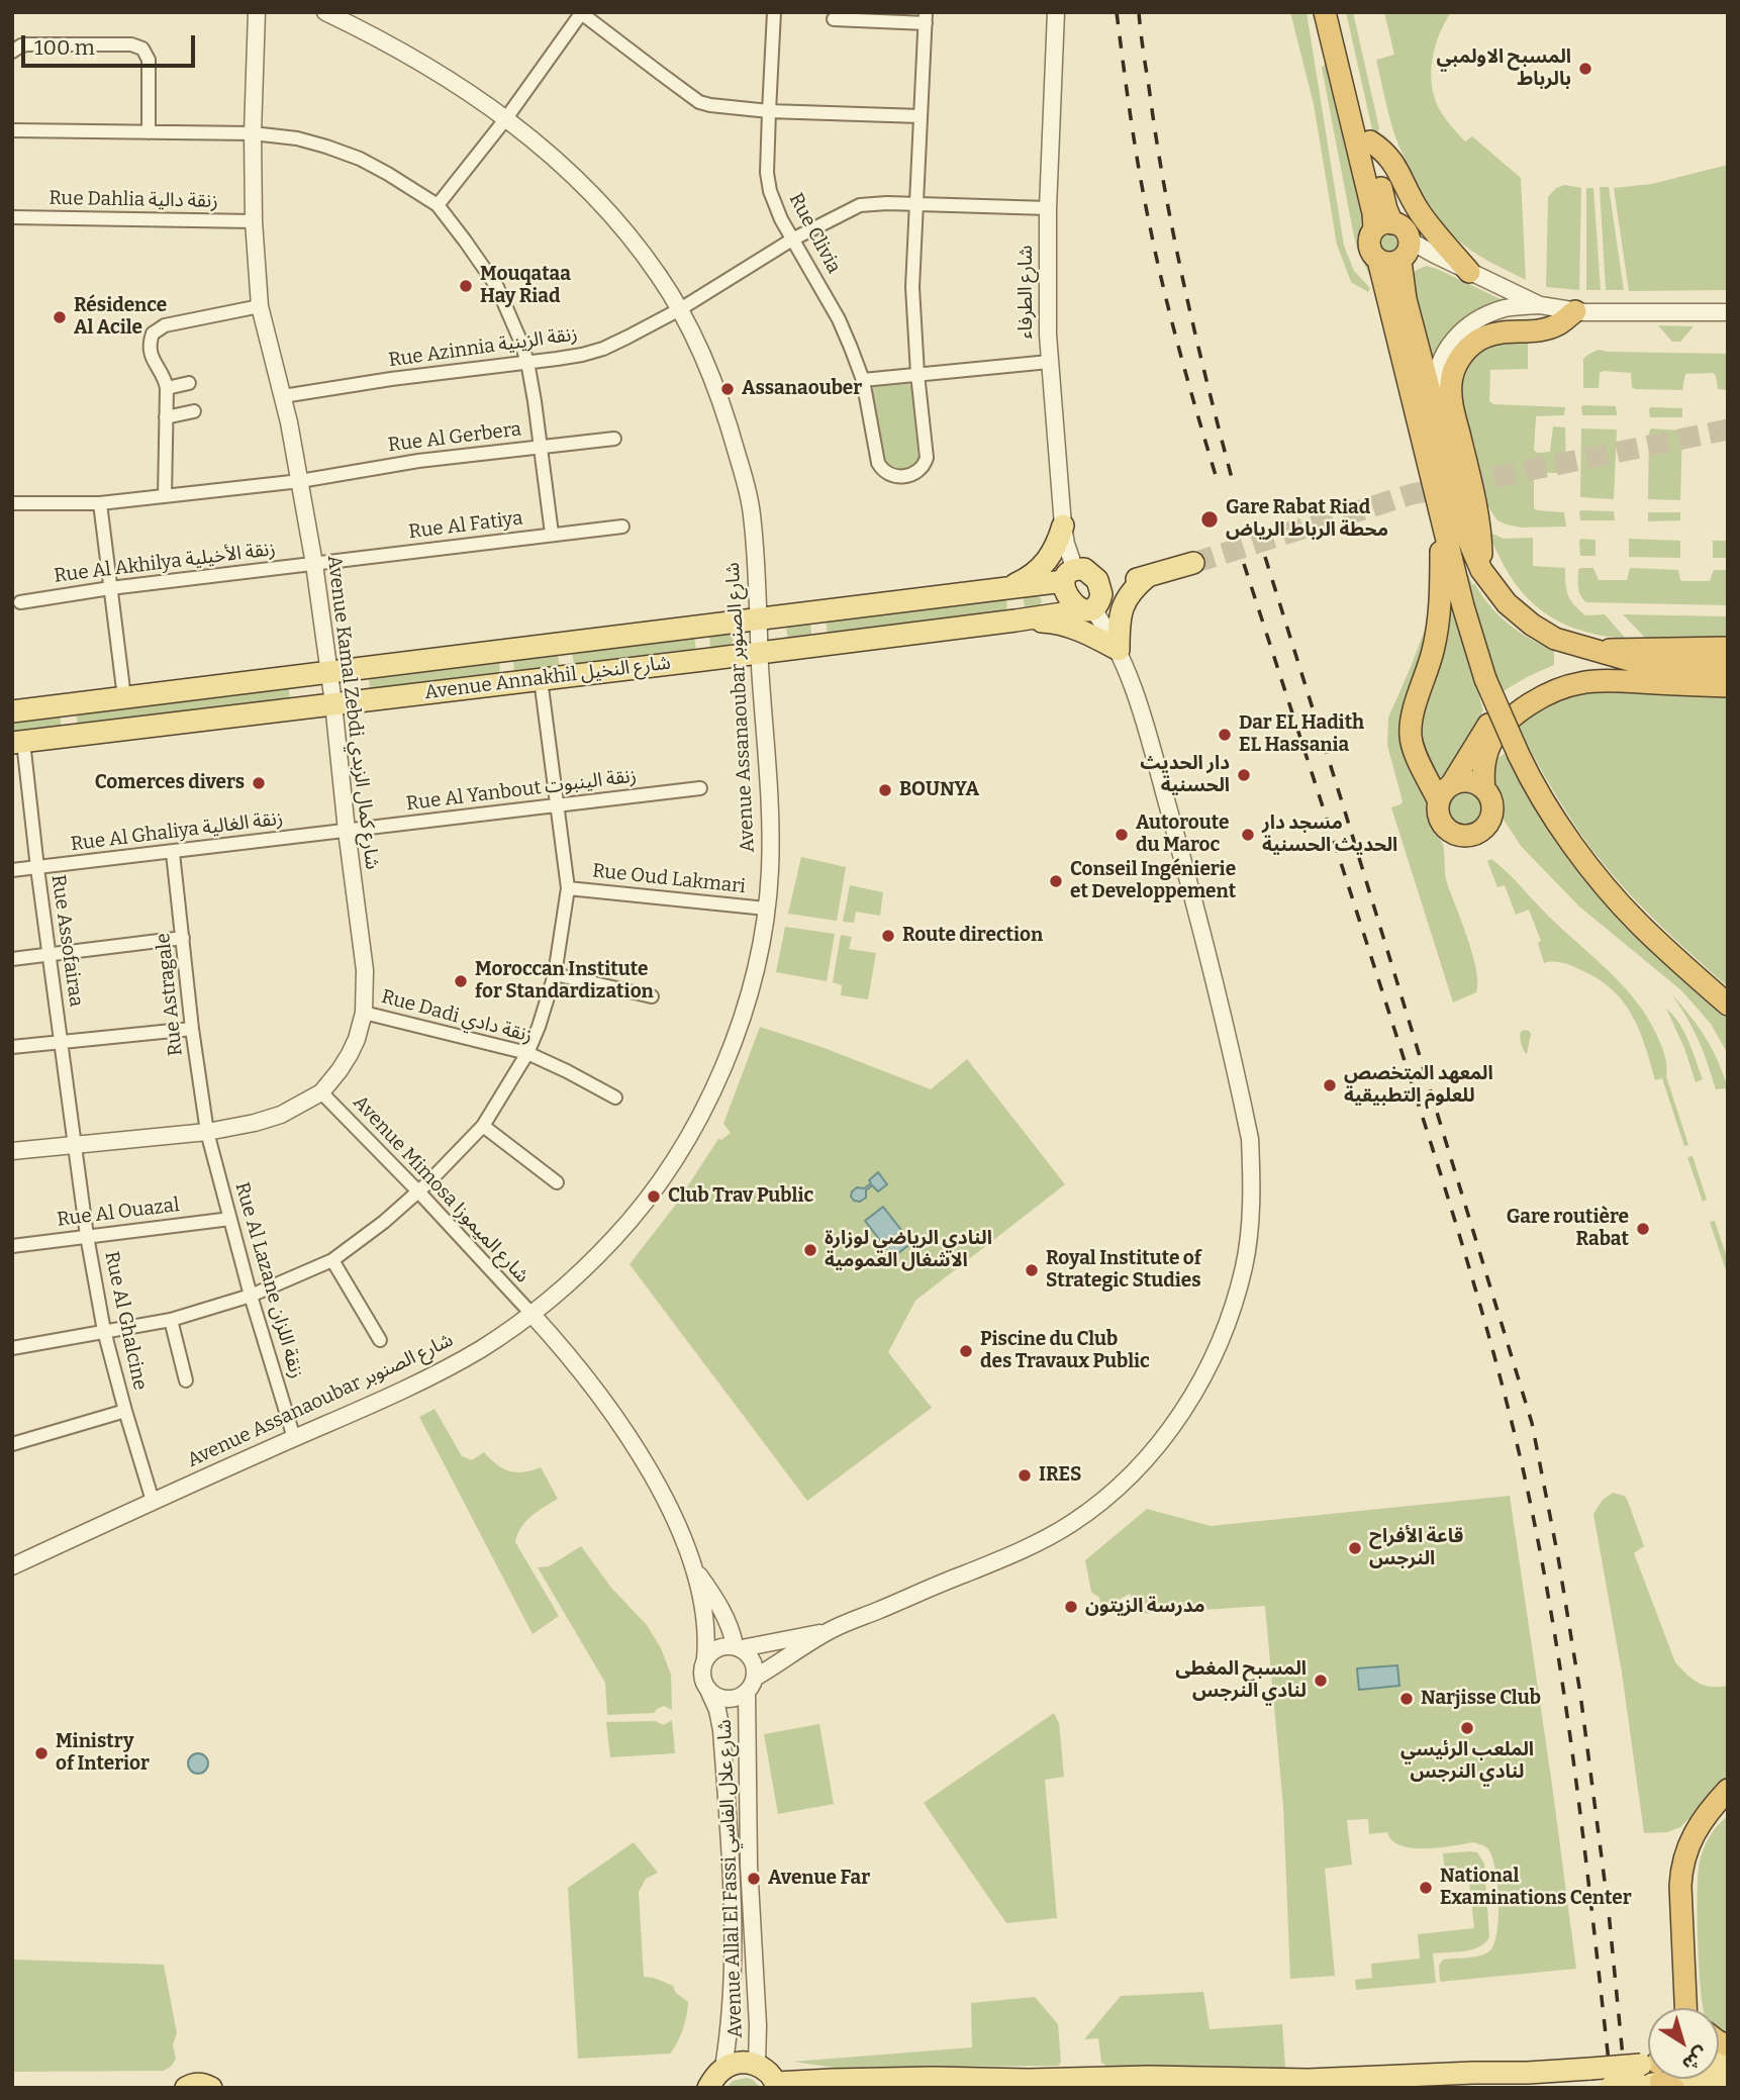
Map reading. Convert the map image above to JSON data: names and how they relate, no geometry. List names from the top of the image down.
{
  "streets": {
    "main road": ["Avenue Annakhil شارع النخيل"],
    "street": [
      "Rue Dahlia زنقة دالية",
      "Rue Clivia",
      "شارع الطرفاء",
      "Rue Azinnia زنقة الزينية",
      "Rue Al Gerbera",
      "Rue Al Fatiya",
      "Rue Al Akhilya زنقة الأخيلية",
      "Avenue Assanaoubar شارع الصنوبر",
      "Avenue Kamal Zebdi شارع كمال الزبدي",
      "Rue Al Yanbout زنقة الينبوت",
      "Rue Al Ghaliya زنقة الغالية",
      "Rue Oud Lakmari",
      "Rue Assofairaa",
      "Rue Astragale",
      "Rue Dadi زنقة دادي",
      "Avenue Mimosa شارع الميموزا",
      "Rue Al Ouazal",
      "Rue Al Lazane زنقة اللزان",
      "Rue Al Ghalcine",
      "Avenue Allal El Fassi شارع علال الفاسي"
    ]
  },
  "crossings": [
    ["Rue Dahlia زنقة دالية", "Avenue Kamal Zebdi شارع كمال الزبدي"],
    ["Rue Clivia", "Rue Azinnia زنقة الزينية"],
    ["شارع الطرفاء", "Rue Azinnia زنقة الزينية"],
    ["شارع الطرفاء", "Avenue Annakhil شارع النخيل"],
    ["Rue Azinnia زنقة الزينية", "Avenue Assanaoubar شارع الصنوبر"],
    ["Rue Azinnia زنقة الزينية", "Avenue Kamal Zebdi شارع كمال الزبدي"],
    ["Rue Al Gerbera", "Avenue Kamal Zebdi شارع كمال الزبدي"],
    ["Rue Al Fatiya", "Rue Al Akhilya زنقة الأخيلية"],
    ["Rue Al Fatiya", "Avenue Kamal Zebdi شارع كمال الزبدي"],
    ["Rue Al Akhilya زنقة الأخيلية", "Avenue Kamal Zebdi شارع كمال الزبدي"],
    ["Avenue Annakhil شارع النخيل", "Avenue Assanaoubar شارع الصنوبر"],
    ["Avenue Annakhil شارع النخيل", "Avenue Kamal Zebdi شارع كمال الزبدي"],
    ["Avenue Annakhil شارع النخيل", "Rue Assofairaa"],
    ["Avenue Assanaoubar شارع الصنوبر", "Rue Oud Lakmari"],
    ["Avenue Assanaoubar شارع الصنوبر", "Avenue Mimosa شارع الميموزا"],
    ["Avenue Assanaoubar شارع الصنوبر", "Rue Al Lazane زنقة اللزان"],
    ["Avenue Assanaoubar شارع الصنوبر", "Rue Al Ghalcine"],
    ["Avenue Kamal Zebdi شارع كمال الزبدي", "Rue Al Yanbout زنقة الينبوت"],
    ["Avenue Kamal Zebdi شارع كمال الزبدي", "Rue Al Ghaliya زنقة الغالية"],
    ["Avenue Kamal Zebdi شارع كمال الزبدي", "Rue Assofairaa"],
    ["Avenue Kamal Zebdi شارع كمال الزبدي", "Rue Astragale"],
    ["Avenue Kamal Zebdi شارع كمال الزبدي", "Rue Dadi زنقة دادي"],
    ["Avenue Kamal Zebdi شارع كمال الزبدي", "Avenue Mimosa شارع الميموزا"],
    ["Avenue Kamal Zebdi شارع كمال الزبدي", "Rue Al Lazane زنقة اللزان"],
    ["Avenue Kamal Zebdi شارع كمال الزبدي", "Rue Al Ghalcine"],
    ["Rue Al Yanbout زنقة الينبوت", "Rue Al Ghaliya زنقة الغالية"],
    ["Rue Al Ghaliya زنقة الغالية", "Rue Assofairaa"],
    ["Rue Al Ghaliya زنقة الغالية", "Rue Astragale"],
    ["Rue Assofairaa", "Rue Al Ghalcine"],
    ["Rue Astragale", "Rue Al Lazane زنقة اللزان"],
    ["Rue Al Ouazal", "Rue Al Lazane زنقة اللزان"],
    ["Rue Al Ouazal", "Rue Al Ghalcine"]
  ],
  "places": [
    "المسبح الاولمبي بالرباط",
    "Mouqataa Hay Riad",
    "Résidence Al Acile",
    "Assanaouber",
    "Gare Rabat Riad محطة الرباط الرياض",
    "Dar EL Hadith EL Hassania",
    "دار الحديث الحسنية",
    "Comerces divers",
    "BOUNYA",
    "Autoroute du Maroc",
    "مسجد دار الحديث الحسنية",
    "Conseil Ingénierie et Developpement",
    "Route direction",
    "Moroccan Institute for Standardization",
    "المعهد المتخصص للعلوم التطبيقية",
    "Club Trav Public",
    "Gare routière Rabat",
    "النادي الرياضي لوزارة الاشغال العمومية",
    "Royal Institute of Strategic Studies",
    "Piscine du Club des Travaux Public",
    "IRES",
    "قاعة الأفراح النرجس",
    "مدرسة الزيتون",
    "المسبح المغطى لنادي النرجس",
    "Narjisse Club",
    "الملعب الرئيسي لنادي النرجس",
    "Ministry of Interior",
    "Avenue Far",
    "National Examinations Center"
  ],
  "scale_bar": "100 m",
  "north": "bottom right"
}
